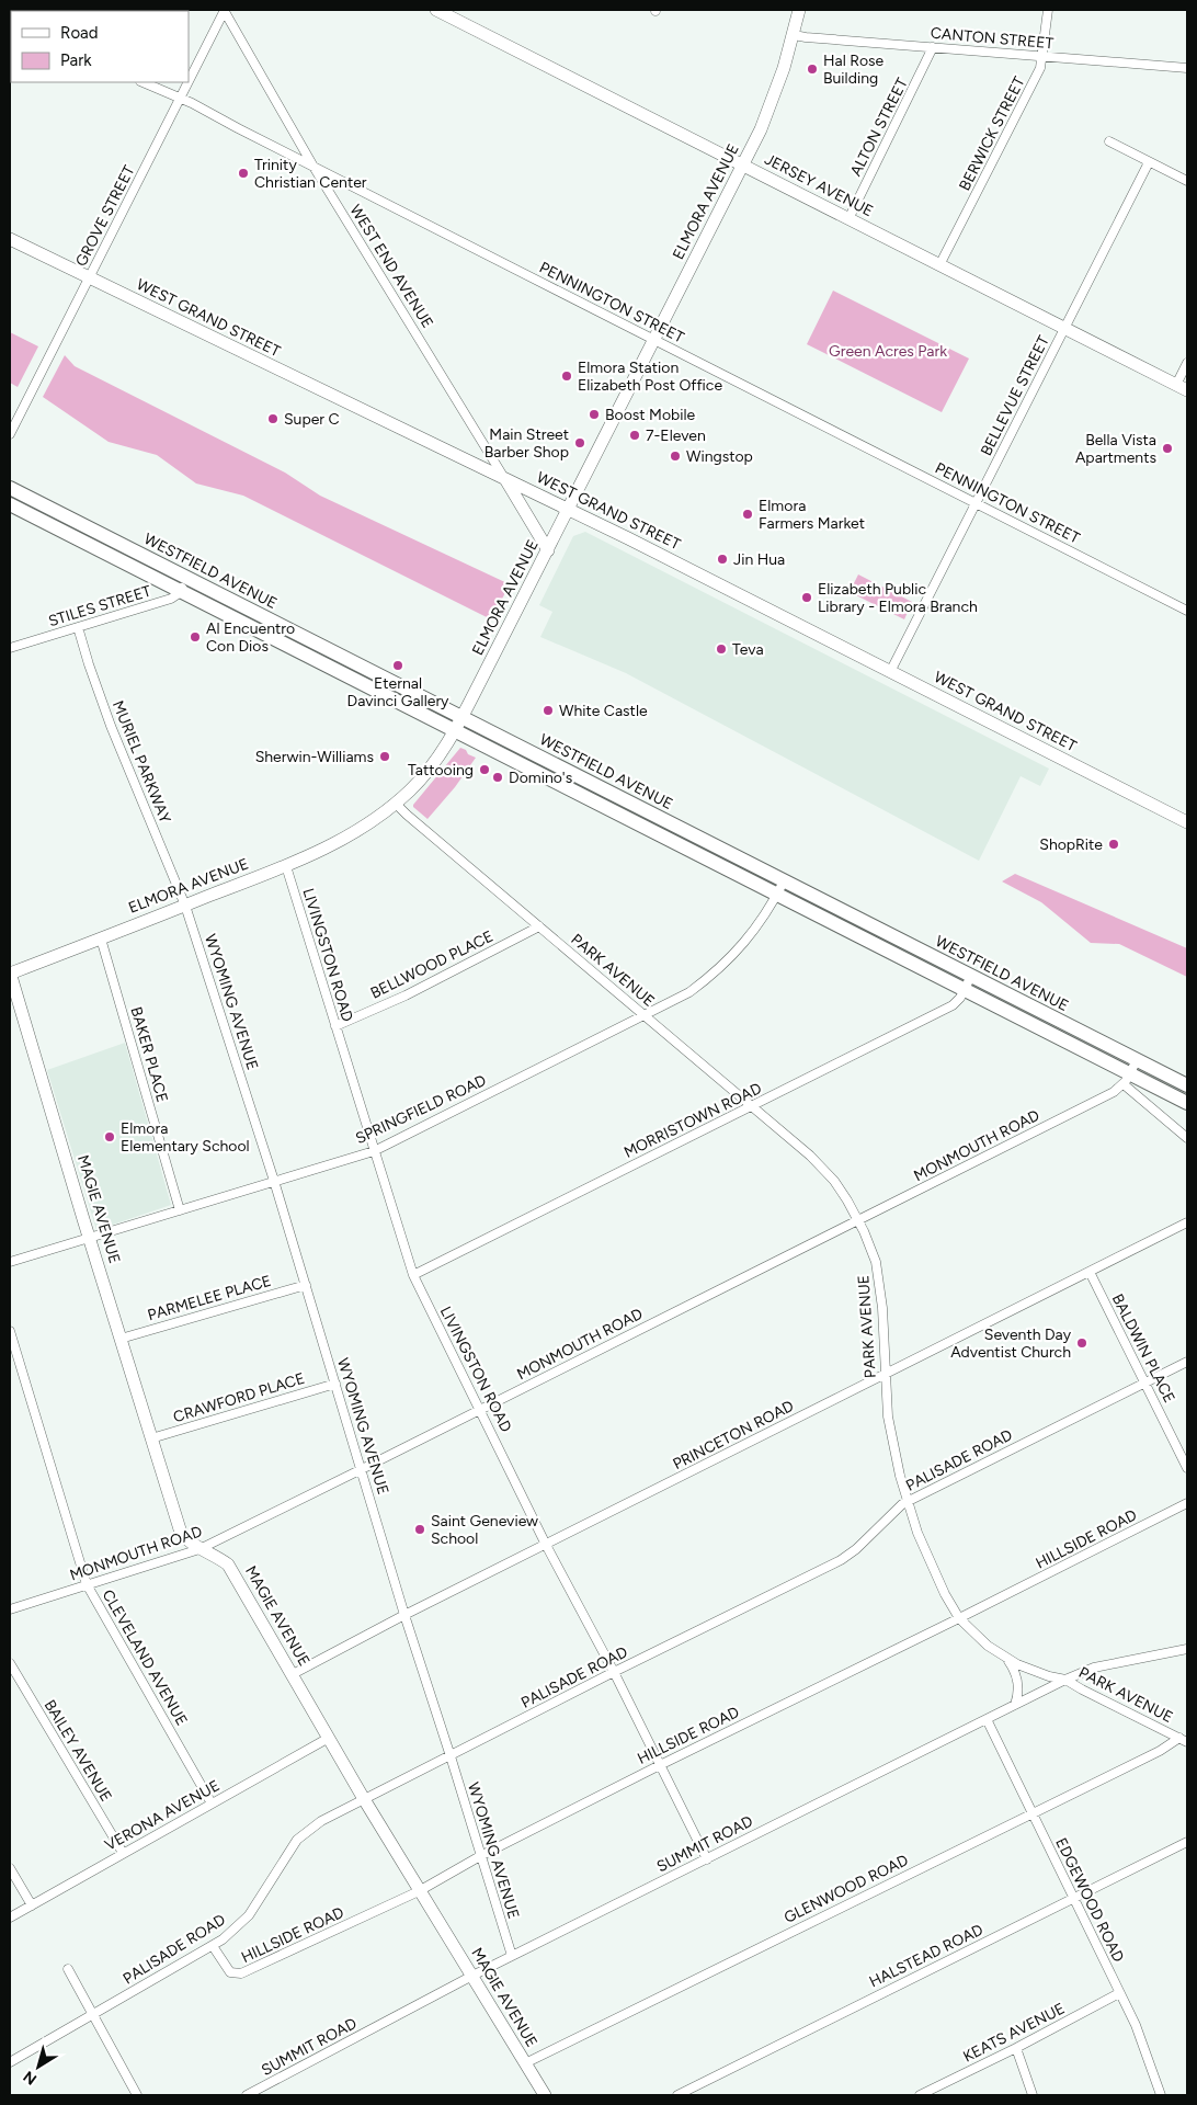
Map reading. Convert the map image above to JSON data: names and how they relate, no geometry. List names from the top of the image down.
{
  "streets": {
    "main road": ["WESTFIELD AVENUE"],
    "street": [
      "CANTON STREET",
      "ALTON STREET",
      "BERWICK STREET",
      "JERSEY AVENUE",
      "ELMORA AVENUE",
      "GROVE STREET",
      "WEST END AVENUE",
      "PENNINGTON STREET",
      "WEST GRAND STREET",
      "BELLEVUE STREET",
      "STILES STREET",
      "MURIEL PARKWAY",
      "LIVINGSTON ROAD",
      "BELLWOOD PLACE",
      "PARK AVENUE",
      "WYOMING AVENUE",
      "BAKER PLACE",
      "SPRINGFIELD ROAD",
      "MORRISTOWN ROAD",
      "MONMOUTH ROAD",
      "MAGIE AVENUE",
      "PARMELEE PLACE",
      "BALDWIN PLACE",
      "CRAWFORD PLACE",
      "PRINCETON ROAD",
      "PALISADE ROAD",
      "HILLSIDE ROAD",
      "CLEVELAND AVENUE",
      "BAILEY AVENUE",
      "VERONA AVENUE",
      "SUMMIT ROAD",
      "GLENWOOD ROAD",
      "EDGEWOOD ROAD",
      "HALSTEAD ROAD",
      "KEATS AVENUE"
    ]
  },
  "crossings": [
    ["CANTON STREET", "ALTON STREET"],
    ["CANTON STREET", "BERWICK STREET"],
    ["CANTON STREET", "ELMORA AVENUE"],
    ["ALTON STREET", "JERSEY AVENUE"],
    ["BERWICK STREET", "JERSEY AVENUE"],
    ["JERSEY AVENUE", "ELMORA AVENUE"],
    ["JERSEY AVENUE", "BELLEVUE STREET"],
    ["ELMORA AVENUE", "PENNINGTON STREET"],
    ["ELMORA AVENUE", "WEST GRAND STREET"],
    ["ELMORA AVENUE", "WESTFIELD AVENUE"],
    ["ELMORA AVENUE", "MURIEL PARKWAY"],
    ["ELMORA AVENUE", "LIVINGSTON ROAD"],
    ["ELMORA AVENUE", "PARK AVENUE"],
    ["ELMORA AVENUE", "WYOMING AVENUE"],
    ["ELMORA AVENUE", "BAKER PLACE"],
    ["ELMORA AVENUE", "MAGIE AVENUE"],
    ["GROVE STREET", "WEST END AVENUE"],
    ["GROVE STREET", "PENNINGTON STREET"],
    ["GROVE STREET", "WEST GRAND STREET"],
    ["WEST END AVENUE", "PENNINGTON STREET"],
    ["WEST END AVENUE", "WEST GRAND STREET"],
    ["PENNINGTON STREET", "BELLEVUE STREET"],
    ["WEST GRAND STREET", "BELLEVUE STREET"],
    ["WESTFIELD AVENUE", "STILES STREET"],
    ["WESTFIELD AVENUE", "SPRINGFIELD ROAD"],
    ["WESTFIELD AVENUE", "MORRISTOWN ROAD"],
    ["WESTFIELD AVENUE", "MONMOUTH ROAD"],
    ["STILES STREET", "MURIEL PARKWAY"],
    ["MURIEL PARKWAY", "WYOMING AVENUE"],
    ["LIVINGSTON ROAD", "BELLWOOD PLACE"],
    ["LIVINGSTON ROAD", "SPRINGFIELD ROAD"],
    ["LIVINGSTON ROAD", "MORRISTOWN ROAD"],
    ["LIVINGSTON ROAD", "MONMOUTH ROAD"],
    ["LIVINGSTON ROAD", "PRINCETON ROAD"],
    ["LIVINGSTON ROAD", "PALISADE ROAD"],
    ["LIVINGSTON ROAD", "HILLSIDE ROAD"],
    ["LIVINGSTON ROAD", "SUMMIT ROAD"],
    ["BELLWOOD PLACE", "PARK AVENUE"],
    ["PARK AVENUE", "SPRINGFIELD ROAD"],
    ["PARK AVENUE", "MORRISTOWN ROAD"],
    ["PARK AVENUE", "MONMOUTH ROAD"],
    ["PARK AVENUE", "PRINCETON ROAD"],
    ["PARK AVENUE", "PALISADE ROAD"],
    ["PARK AVENUE", "HILLSIDE ROAD"],
    ["PARK AVENUE", "SUMMIT ROAD"],
    ["PARK AVENUE", "GLENWOOD ROAD"],
    ["WYOMING AVENUE", "SPRINGFIELD ROAD"],
    ["WYOMING AVENUE", "MONMOUTH ROAD"],
    ["WYOMING AVENUE", "PARMELEE PLACE"],
    ["WYOMING AVENUE", "CRAWFORD PLACE"],
    ["WYOMING AVENUE", "PRINCETON ROAD"],
    ["WYOMING AVENUE", "PALISADE ROAD"],
    ["WYOMING AVENUE", "HILLSIDE ROAD"],
    ["WYOMING AVENUE", "SUMMIT ROAD"],
    ["BAKER PLACE", "SPRINGFIELD ROAD"],
    ["SPRINGFIELD ROAD", "MAGIE AVENUE"],
    ["MONMOUTH ROAD", "MAGIE AVENUE"],
    ["MONMOUTH ROAD", "CLEVELAND AVENUE"],
    ["MAGIE AVENUE", "PARMELEE PLACE"],
    ["MAGIE AVENUE", "CRAWFORD PLACE"],
    ["MAGIE AVENUE", "PRINCETON ROAD"],
    ["MAGIE AVENUE", "PALISADE ROAD"],
    ["MAGIE AVENUE", "HILLSIDE ROAD"],
    ["MAGIE AVENUE", "VERONA AVENUE"],
    ["MAGIE AVENUE", "SUMMIT ROAD"],
    ["MAGIE AVENUE", "GLENWOOD ROAD"],
    ["BALDWIN PLACE", "PRINCETON ROAD"],
    ["BALDWIN PLACE", "PALISADE ROAD"],
    ["PALISADE ROAD", "HILLSIDE ROAD"],
    ["CLEVELAND AVENUE", "VERONA AVENUE"],
    ["BAILEY AVENUE", "VERONA AVENUE"],
    ["SUMMIT ROAD", "EDGEWOOD ROAD"],
    ["GLENWOOD ROAD", "EDGEWOOD ROAD"],
    ["EDGEWOOD ROAD", "HALSTEAD ROAD"],
    ["EDGEWOOD ROAD", "KEATS AVENUE"]
  ],
  "parks": ["Green Acres Park"],
  "places": [
    "Hal Rose Building",
    "Trinity Christian Center",
    "Elmora Station Elizabeth Post Office",
    "Boost Mobile",
    "Super C",
    "7-Eleven",
    "Main Street Barber Shop",
    "Bella Vista Apartments",
    "Wingstop",
    "Elmora Farmers Market",
    "Jin Hua",
    "Elizabeth Public Library - Elmora Branch",
    "Al Encuentro Con Dios",
    "Teva",
    "Eternal Davinci Gallery",
    "White Castle",
    "Sherwin-Williams",
    "Tattooing",
    "Domino's",
    "ShopRite",
    "Elmora Elementary School",
    "Seventh Day Adventist Church",
    "Saint Geneview School"
  ],
  "legend": ["Road", "Park"],
  "north": "bottom left"
}
